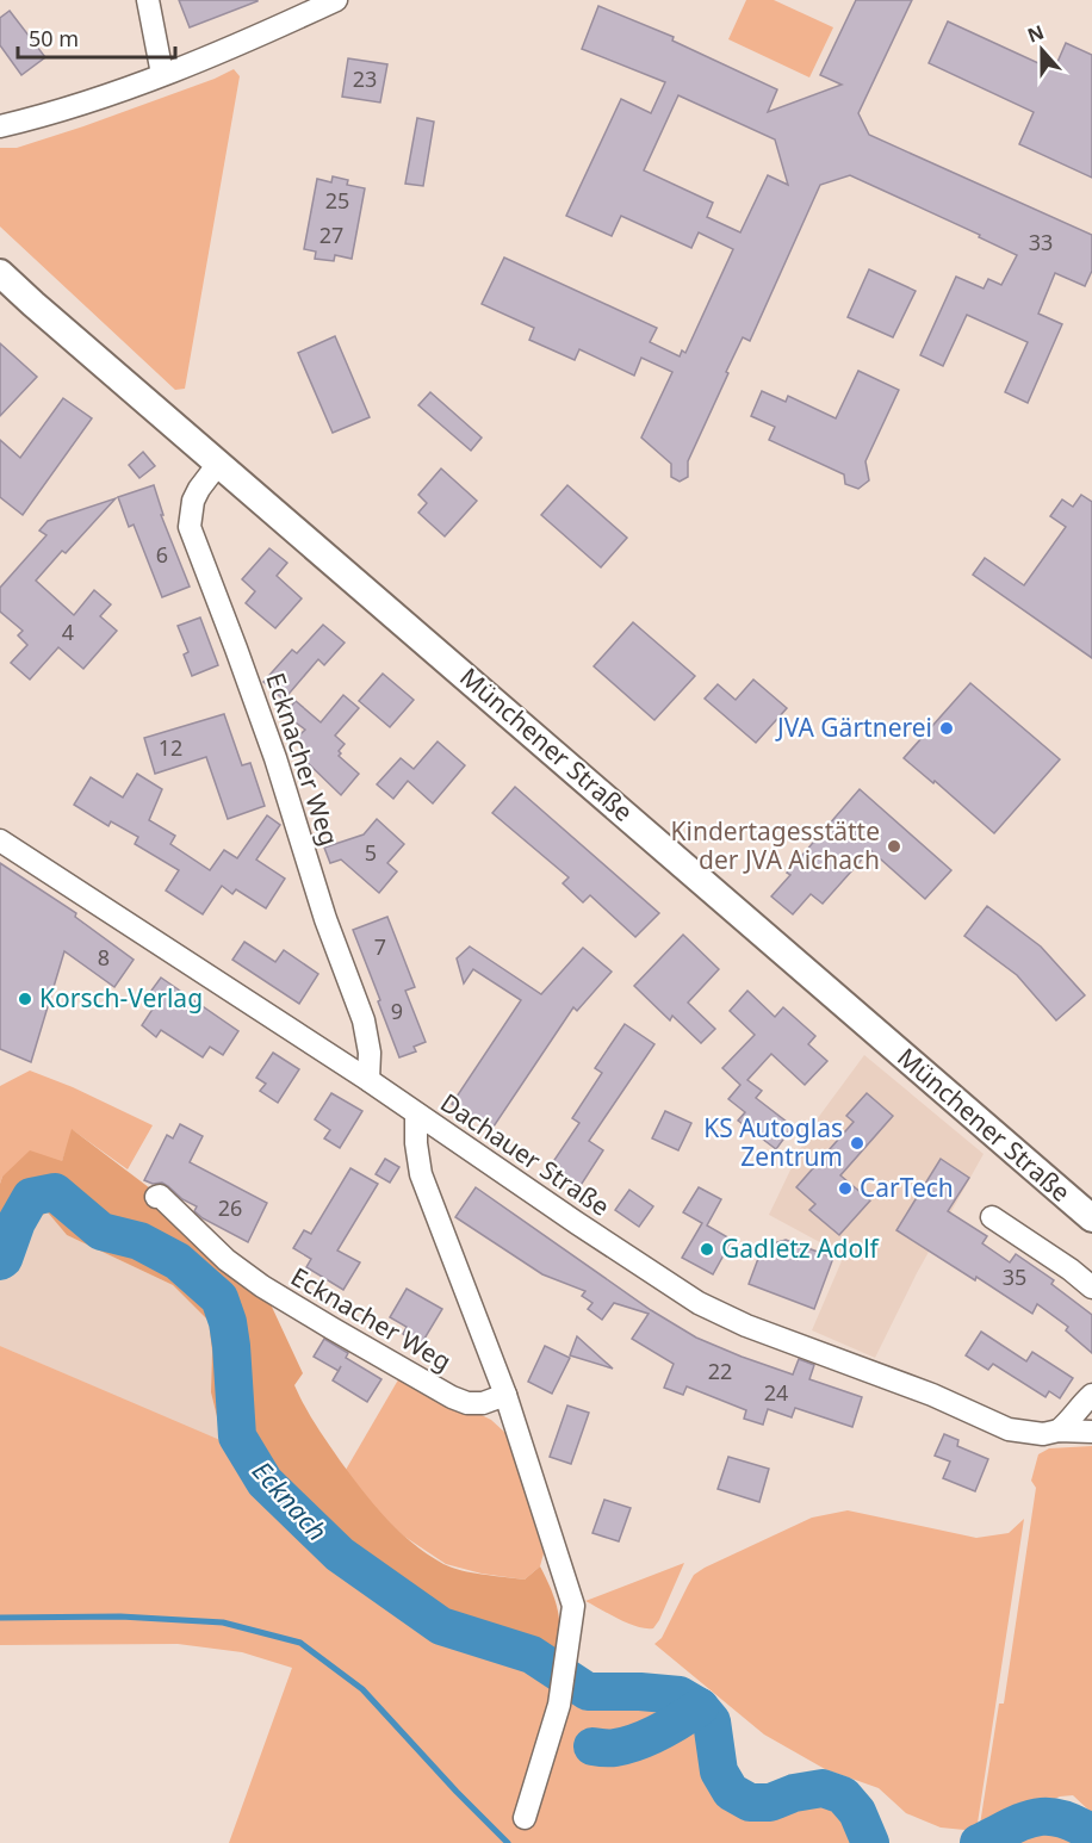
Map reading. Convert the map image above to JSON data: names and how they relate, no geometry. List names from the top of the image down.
{
  "streets": {
    "main road": ["Münchener Straße"],
    "street": ["Ecknacher Weg", "Dachauer Straße"]
  },
  "crossings": [
    ["Münchener Straße", "Ecknacher Weg"],
    ["Ecknacher Weg", "Dachauer Straße"]
  ],
  "water": ["Ecknach"],
  "places": [
    "JVA Gärtnerei",
    "Kindertagesstätte der JVA Aichach",
    "Korsch-Verlag",
    "KS Autoglas Zentrum",
    "CarTech",
    "Gadletz Adolf"
  ],
  "house_numbers": [
    "23",
    "25",
    "27",
    "33",
    "6",
    "4",
    "12",
    "5",
    "7",
    "8",
    "9",
    "26",
    "35",
    "22",
    "24"
  ],
  "scale_bar": "50 m",
  "north": "top"
}
